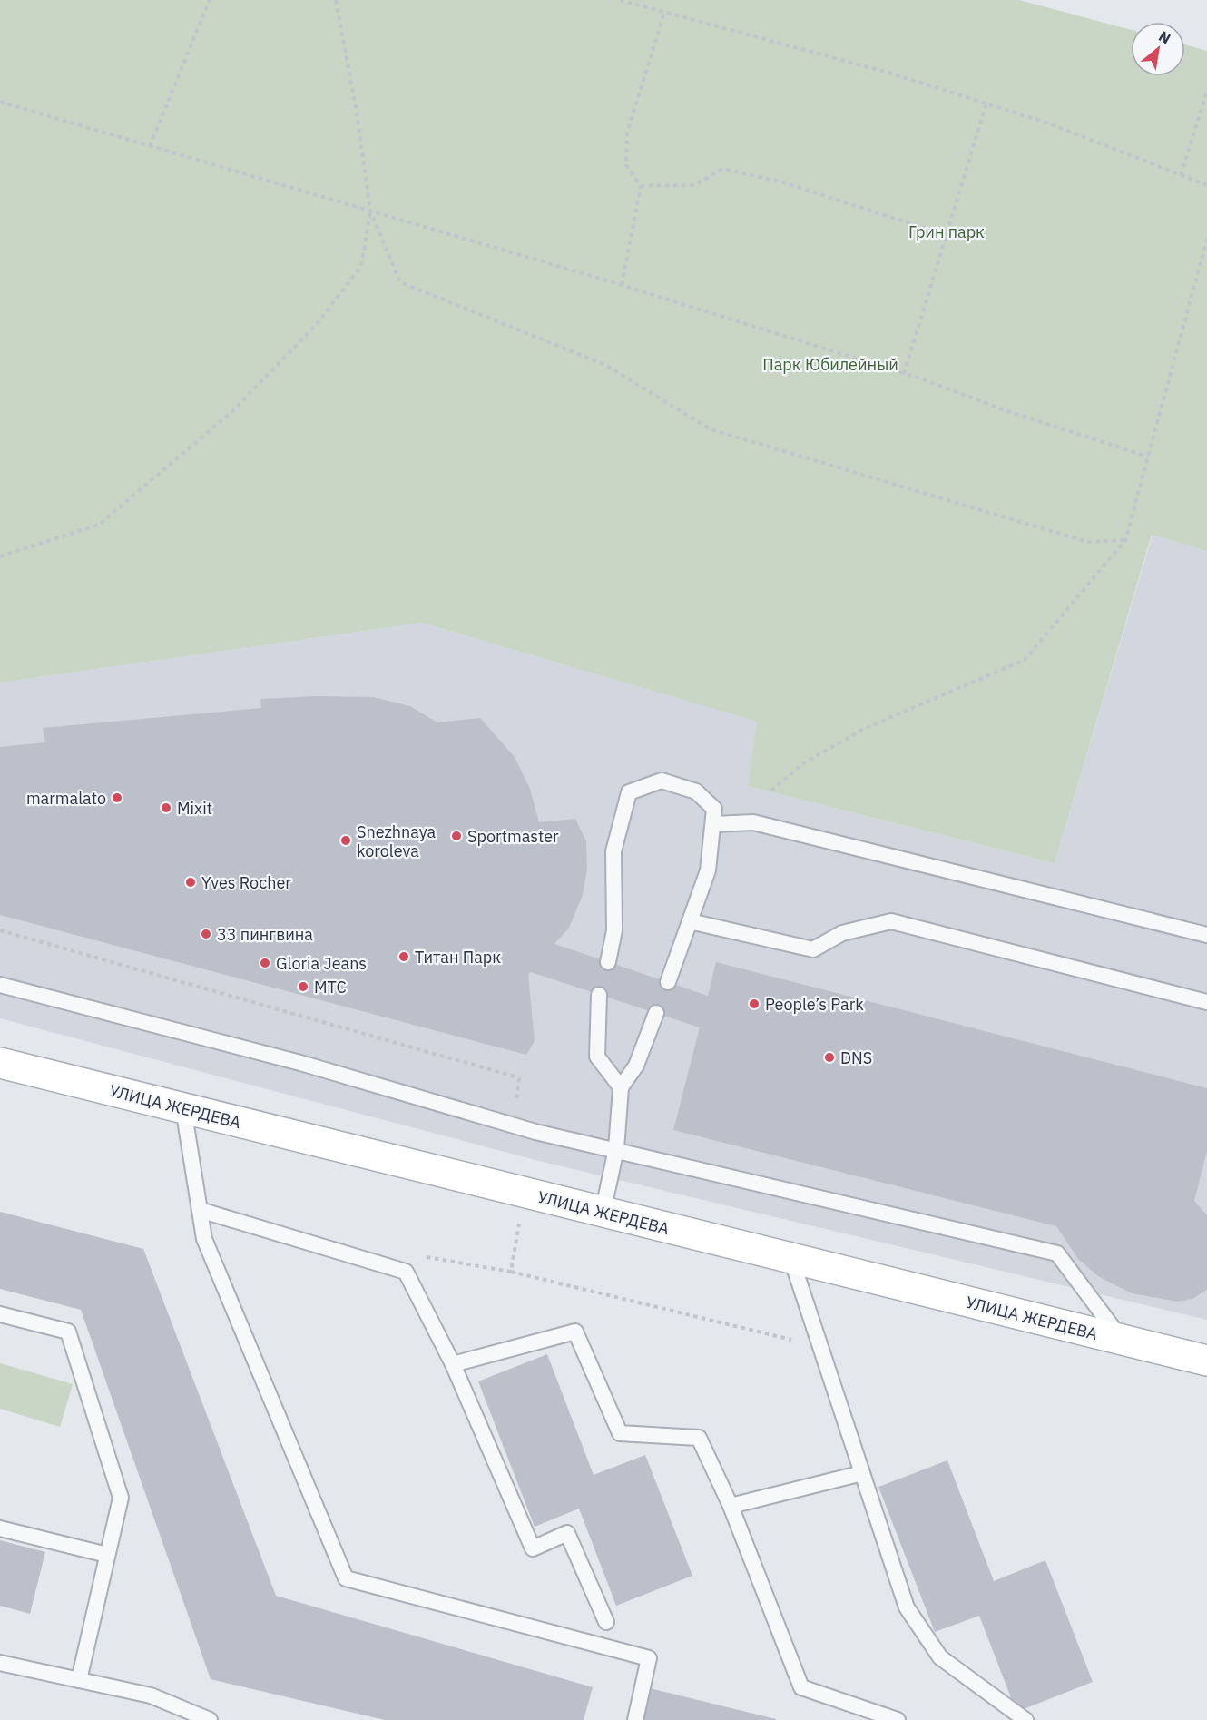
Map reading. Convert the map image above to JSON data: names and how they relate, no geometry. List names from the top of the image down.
{
  "streets": {
    "main road": ["УЛИЦА ЖЕРДЕВА"]
  },
  "parks": ["Грин парк", "Парк Юбилейный"],
  "places": [
    "marmalato",
    "Mixit",
    "Sportmaster",
    "Snezhnaya koroleva",
    "Yves Rocher",
    "33 пингвина",
    "Титан Парк",
    "Gloria Jeans",
    "МТС",
    "People’s Park",
    "DNS"
  ],
  "north": "top right"
}
